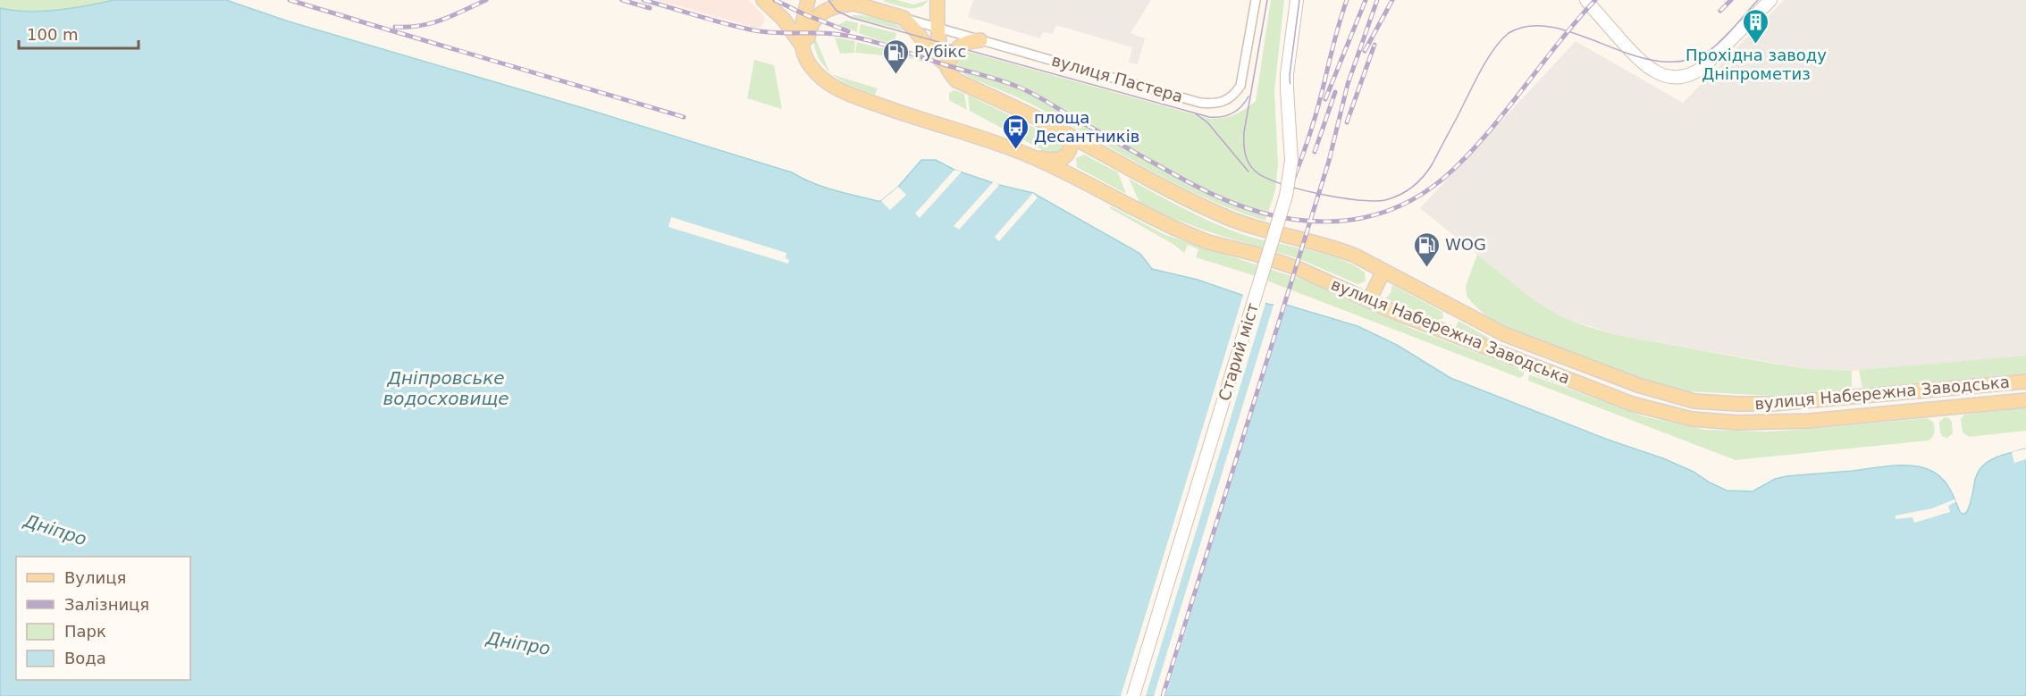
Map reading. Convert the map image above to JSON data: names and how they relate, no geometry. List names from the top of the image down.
{
  "streets": {
    "main road": ["вулиця Набережна Заводська", "Старий міст"],
    "street": ["вулиця Пастера"]
  },
  "water": ["Дніпровське водосховище", "Дніпро"],
  "places": {
    "building": ["Прохідна заводу Дніпрометиз"],
    "fuel station": ["Рубікс", "WOG"],
    "bus stop": ["площа Десантників"]
  },
  "legend": [
    "Вулиця",
    "Залізниця",
    "Парк",
    "Вода"
  ],
  "scale_bar": "100 m"
}
